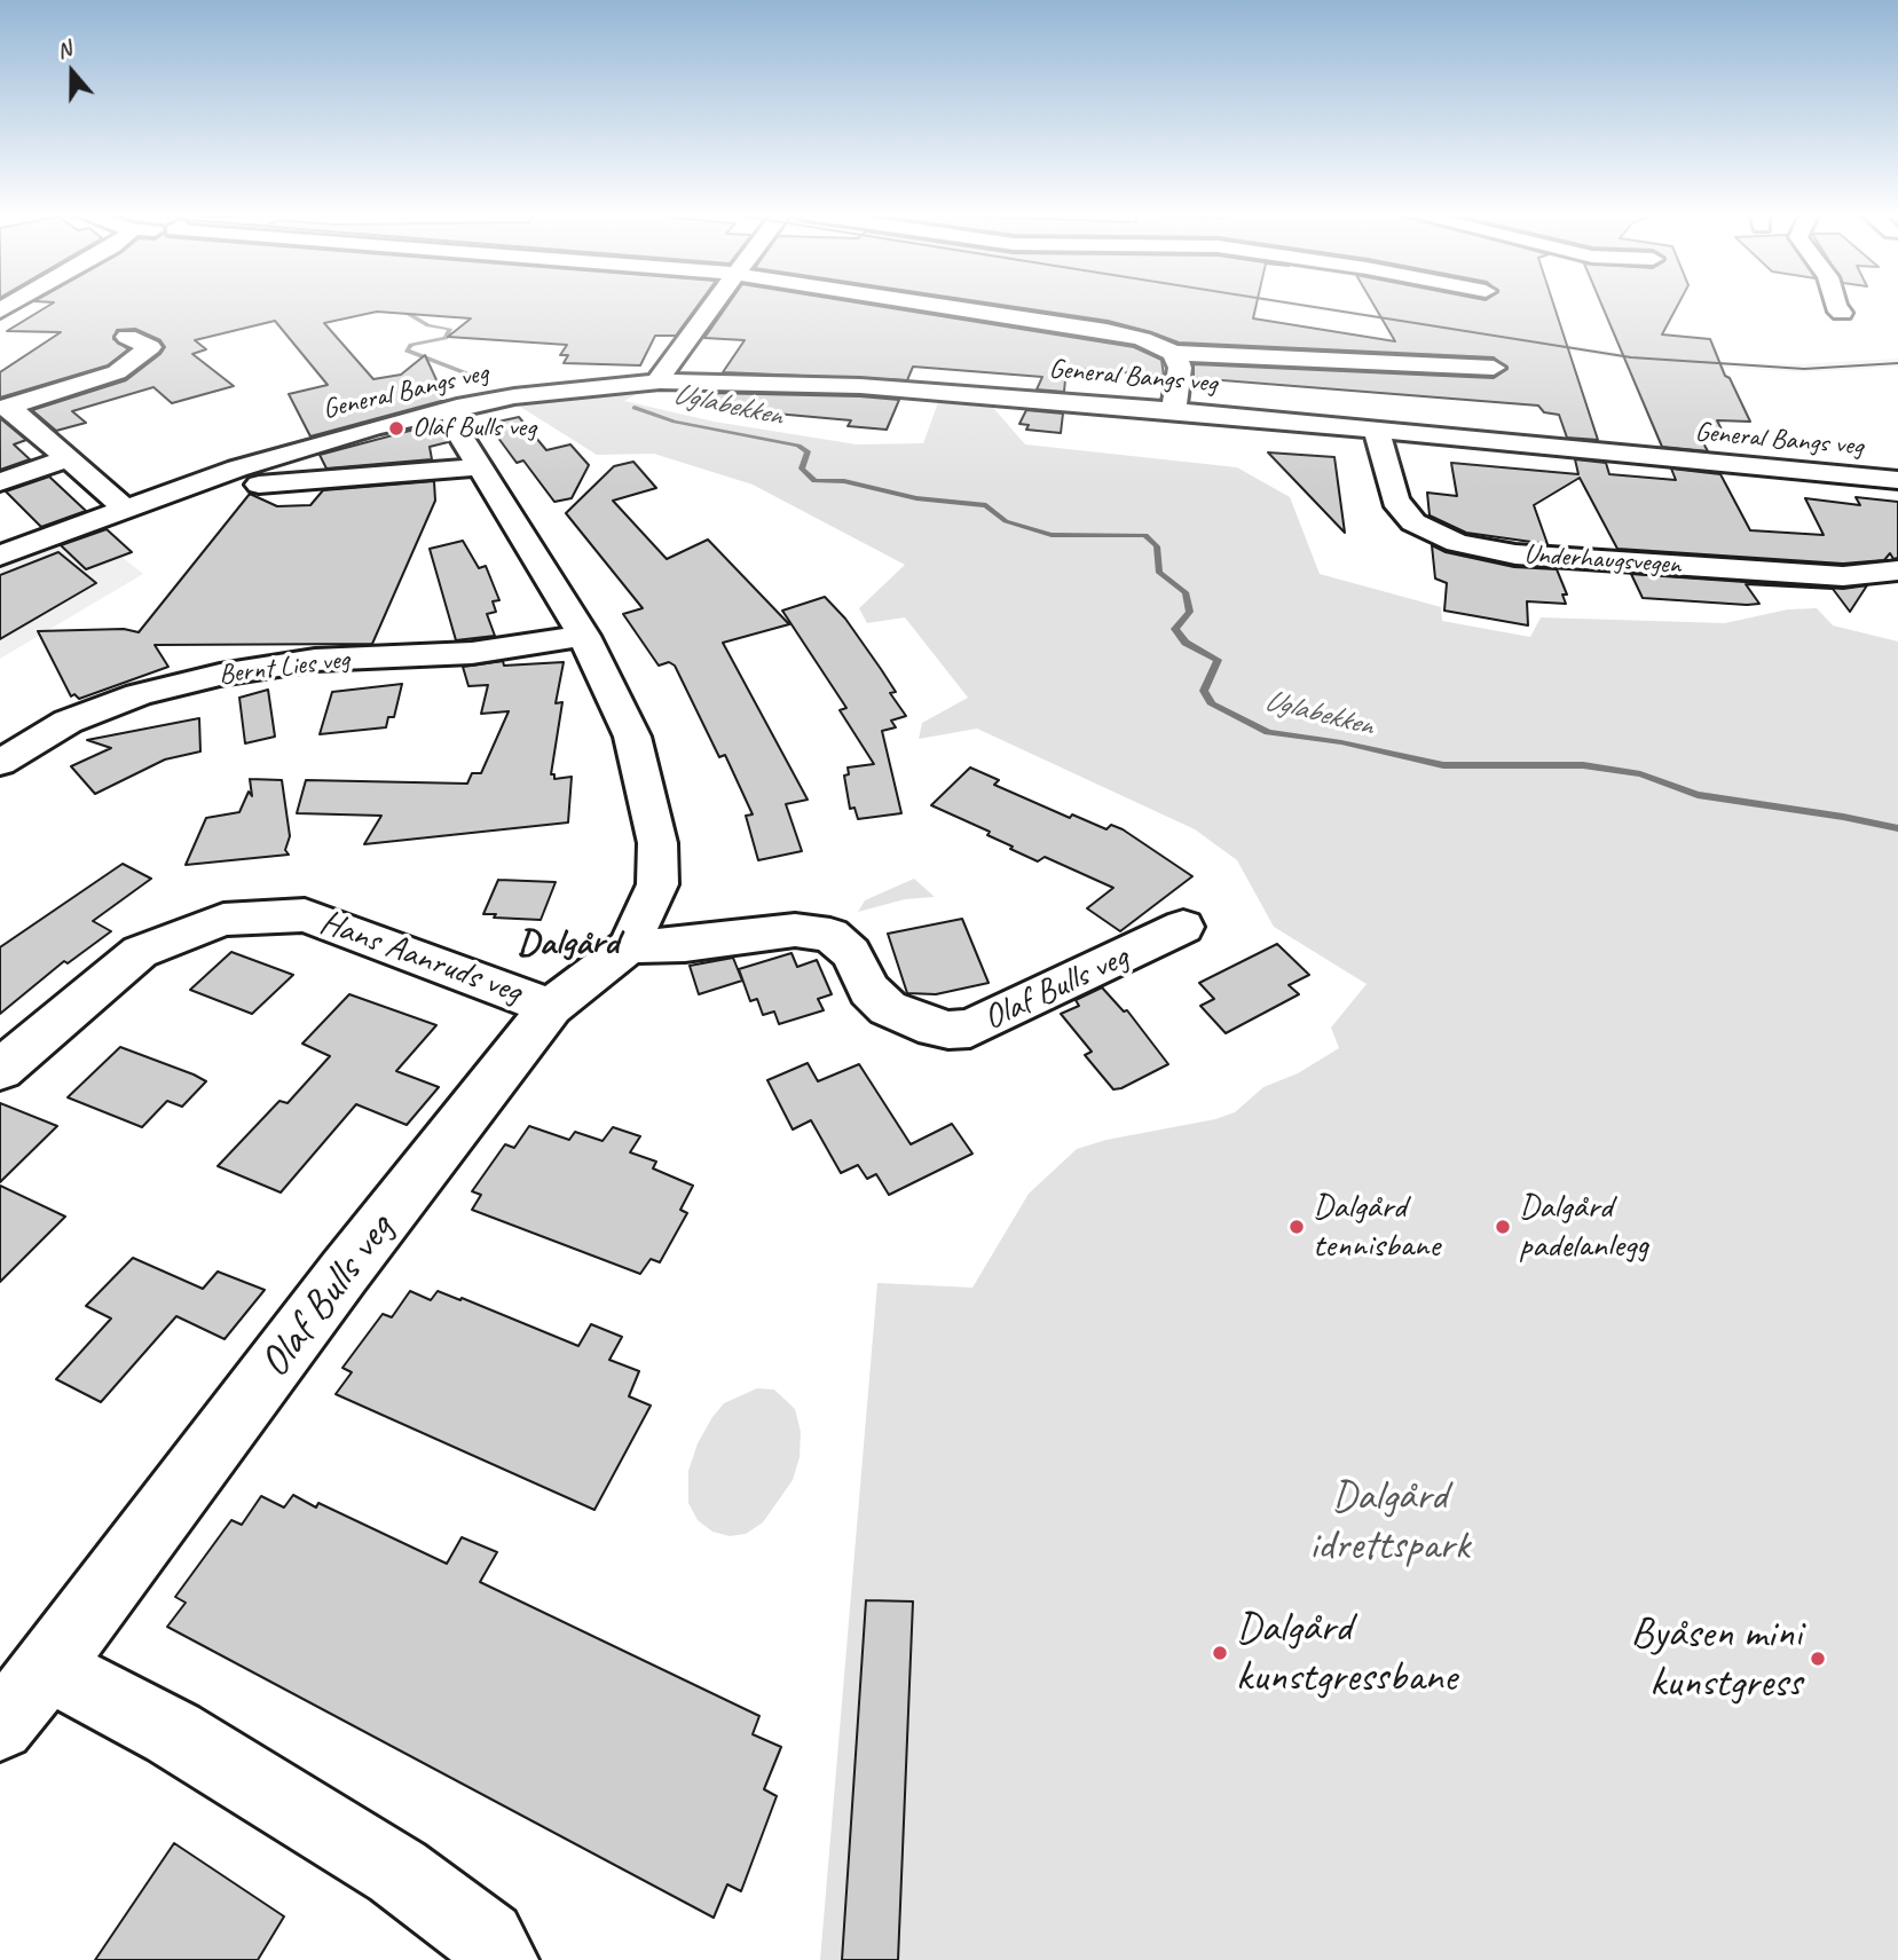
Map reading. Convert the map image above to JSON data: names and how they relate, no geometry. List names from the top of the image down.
{
  "streets": {
    "street": [
      "General Bangs veg",
      "Underhaugsvegen",
      "Bernt Lies veg",
      "Hans Aanruds veg",
      "Olaf Bulls veg"
    ]
  },
  "crossings": [
    ["General Bangs veg", "Underhaugsvegen"],
    ["General Bangs veg", "Olaf Bulls veg"],
    ["Bernt Lies veg", "Olaf Bulls veg"],
    ["Hans Aanruds veg", "Olaf Bulls veg"]
  ],
  "districts": ["Dalgård"],
  "water": ["Uglabekken"],
  "parks": ["Dalgård idrettspark"],
  "places": [
    "Olaf Bulls veg",
    "Dalgård tennisbane",
    "Dalgård padelanlegg",
    "Dalgård kunstgressbane",
    "Byåsen mini kunstgress"
  ],
  "north": "top"
}
